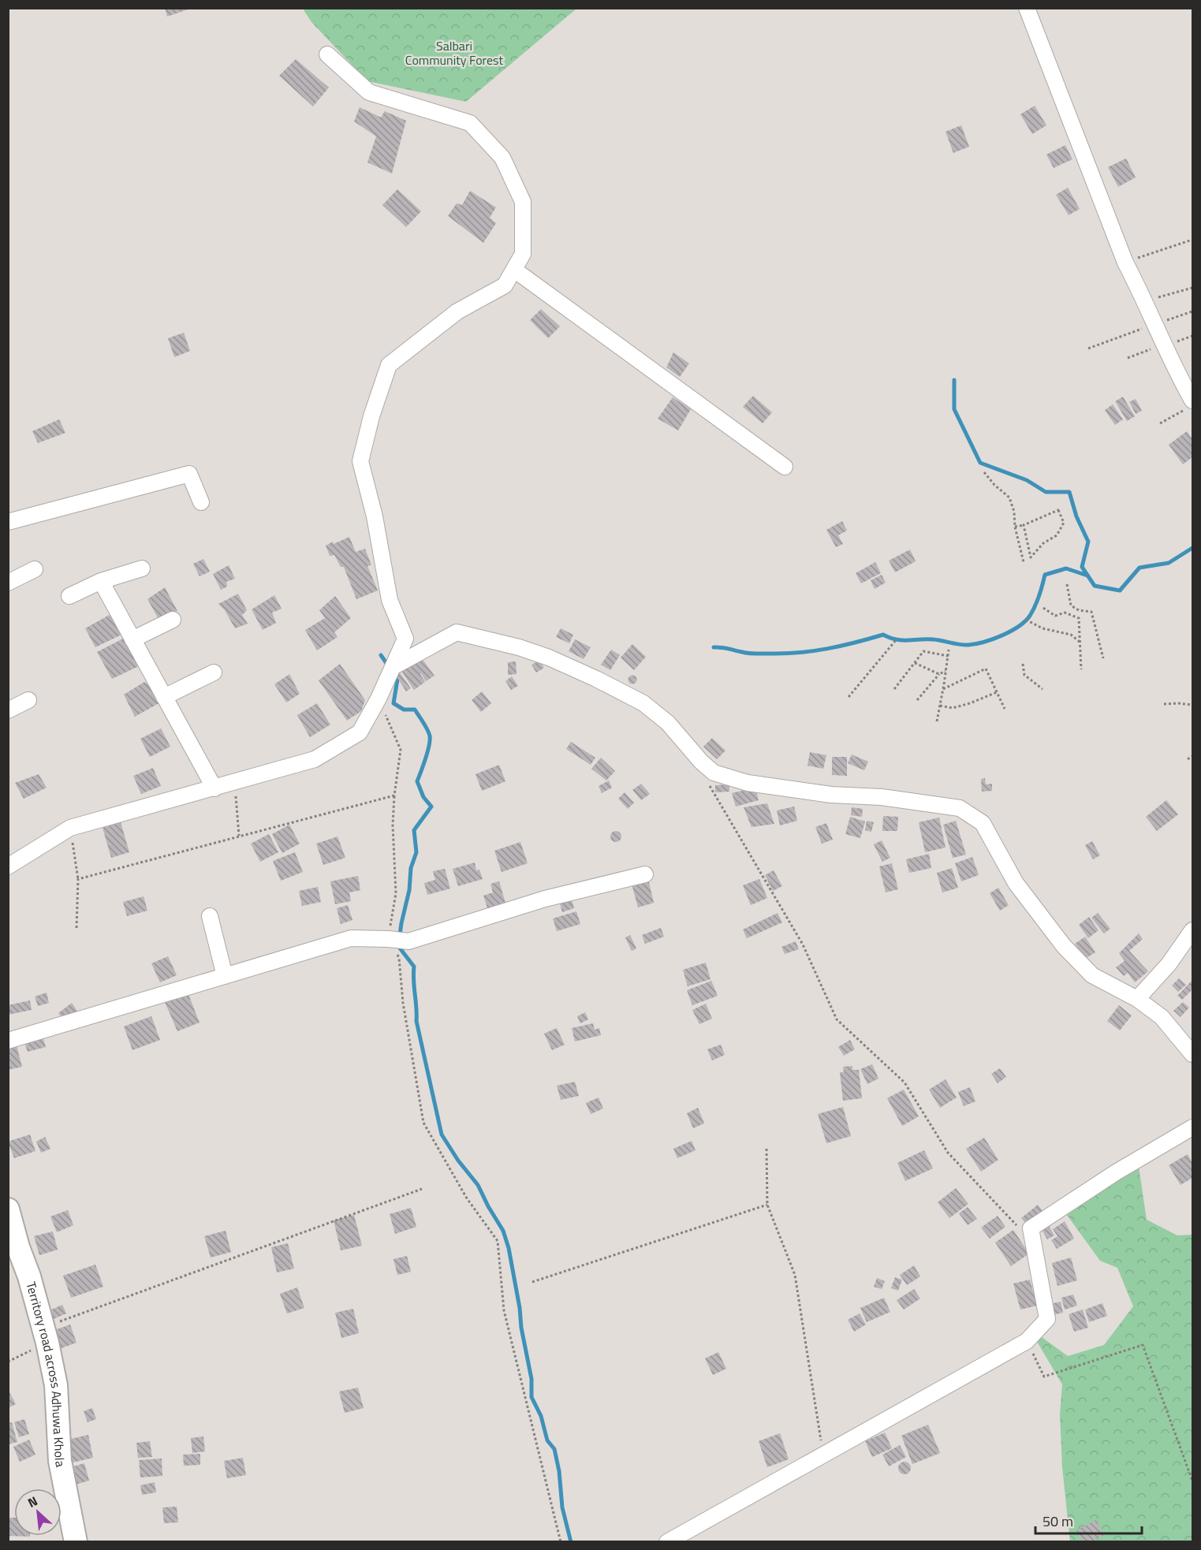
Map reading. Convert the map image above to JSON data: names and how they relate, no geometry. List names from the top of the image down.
{
  "streets": {
    "street": ["Territory road across Adhuwa Khola"]
  },
  "parks": ["Salbari Community Forest"],
  "scale_bar": "50 m",
  "north": "top left"
}
